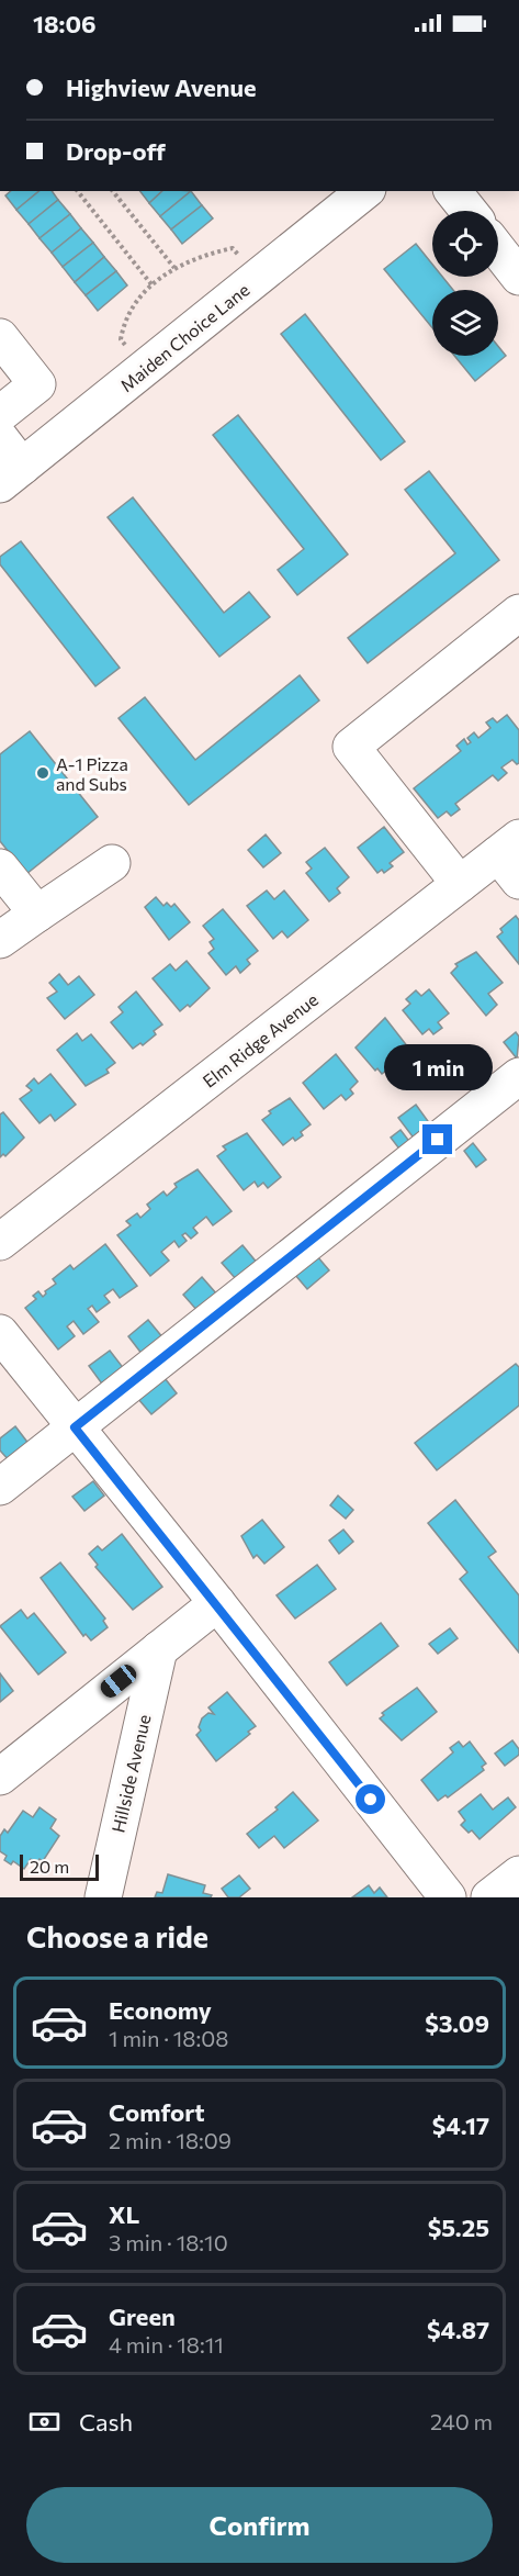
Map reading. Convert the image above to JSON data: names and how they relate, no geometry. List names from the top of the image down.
{
  "streets": {
    "street": ["Maiden Choice Lane", "Elm Ridge Avenue", "Hillside Avenue"]
  },
  "places": ["A-1 Pizza and Subs"],
  "scale_bar": "20 m",
  "page": {
    "status": "18:06",
    "banner": ["Highview Avenue", "Drop-off"],
    "bubble": "1 min",
    "scale": "20 m",
    "heading": "Choose a ride",
    "list": [
      {
        "name": "Economy",
        "note": "1 min · 18:08",
        "value": "$3.09"
      },
      {
        "name": "Comfort",
        "note": "2 min · 18:09",
        "value": "$4.17"
      },
      {
        "name": "XL",
        "note": "3 min · 18:10",
        "value": "$5.25"
      },
      {
        "name": "Green",
        "note": "4 min · 18:11",
        "value": "$4.87"
      }
    ],
    "pay": ["Cash", "240 m"],
    "buttons": "Confirm"
  }
}
